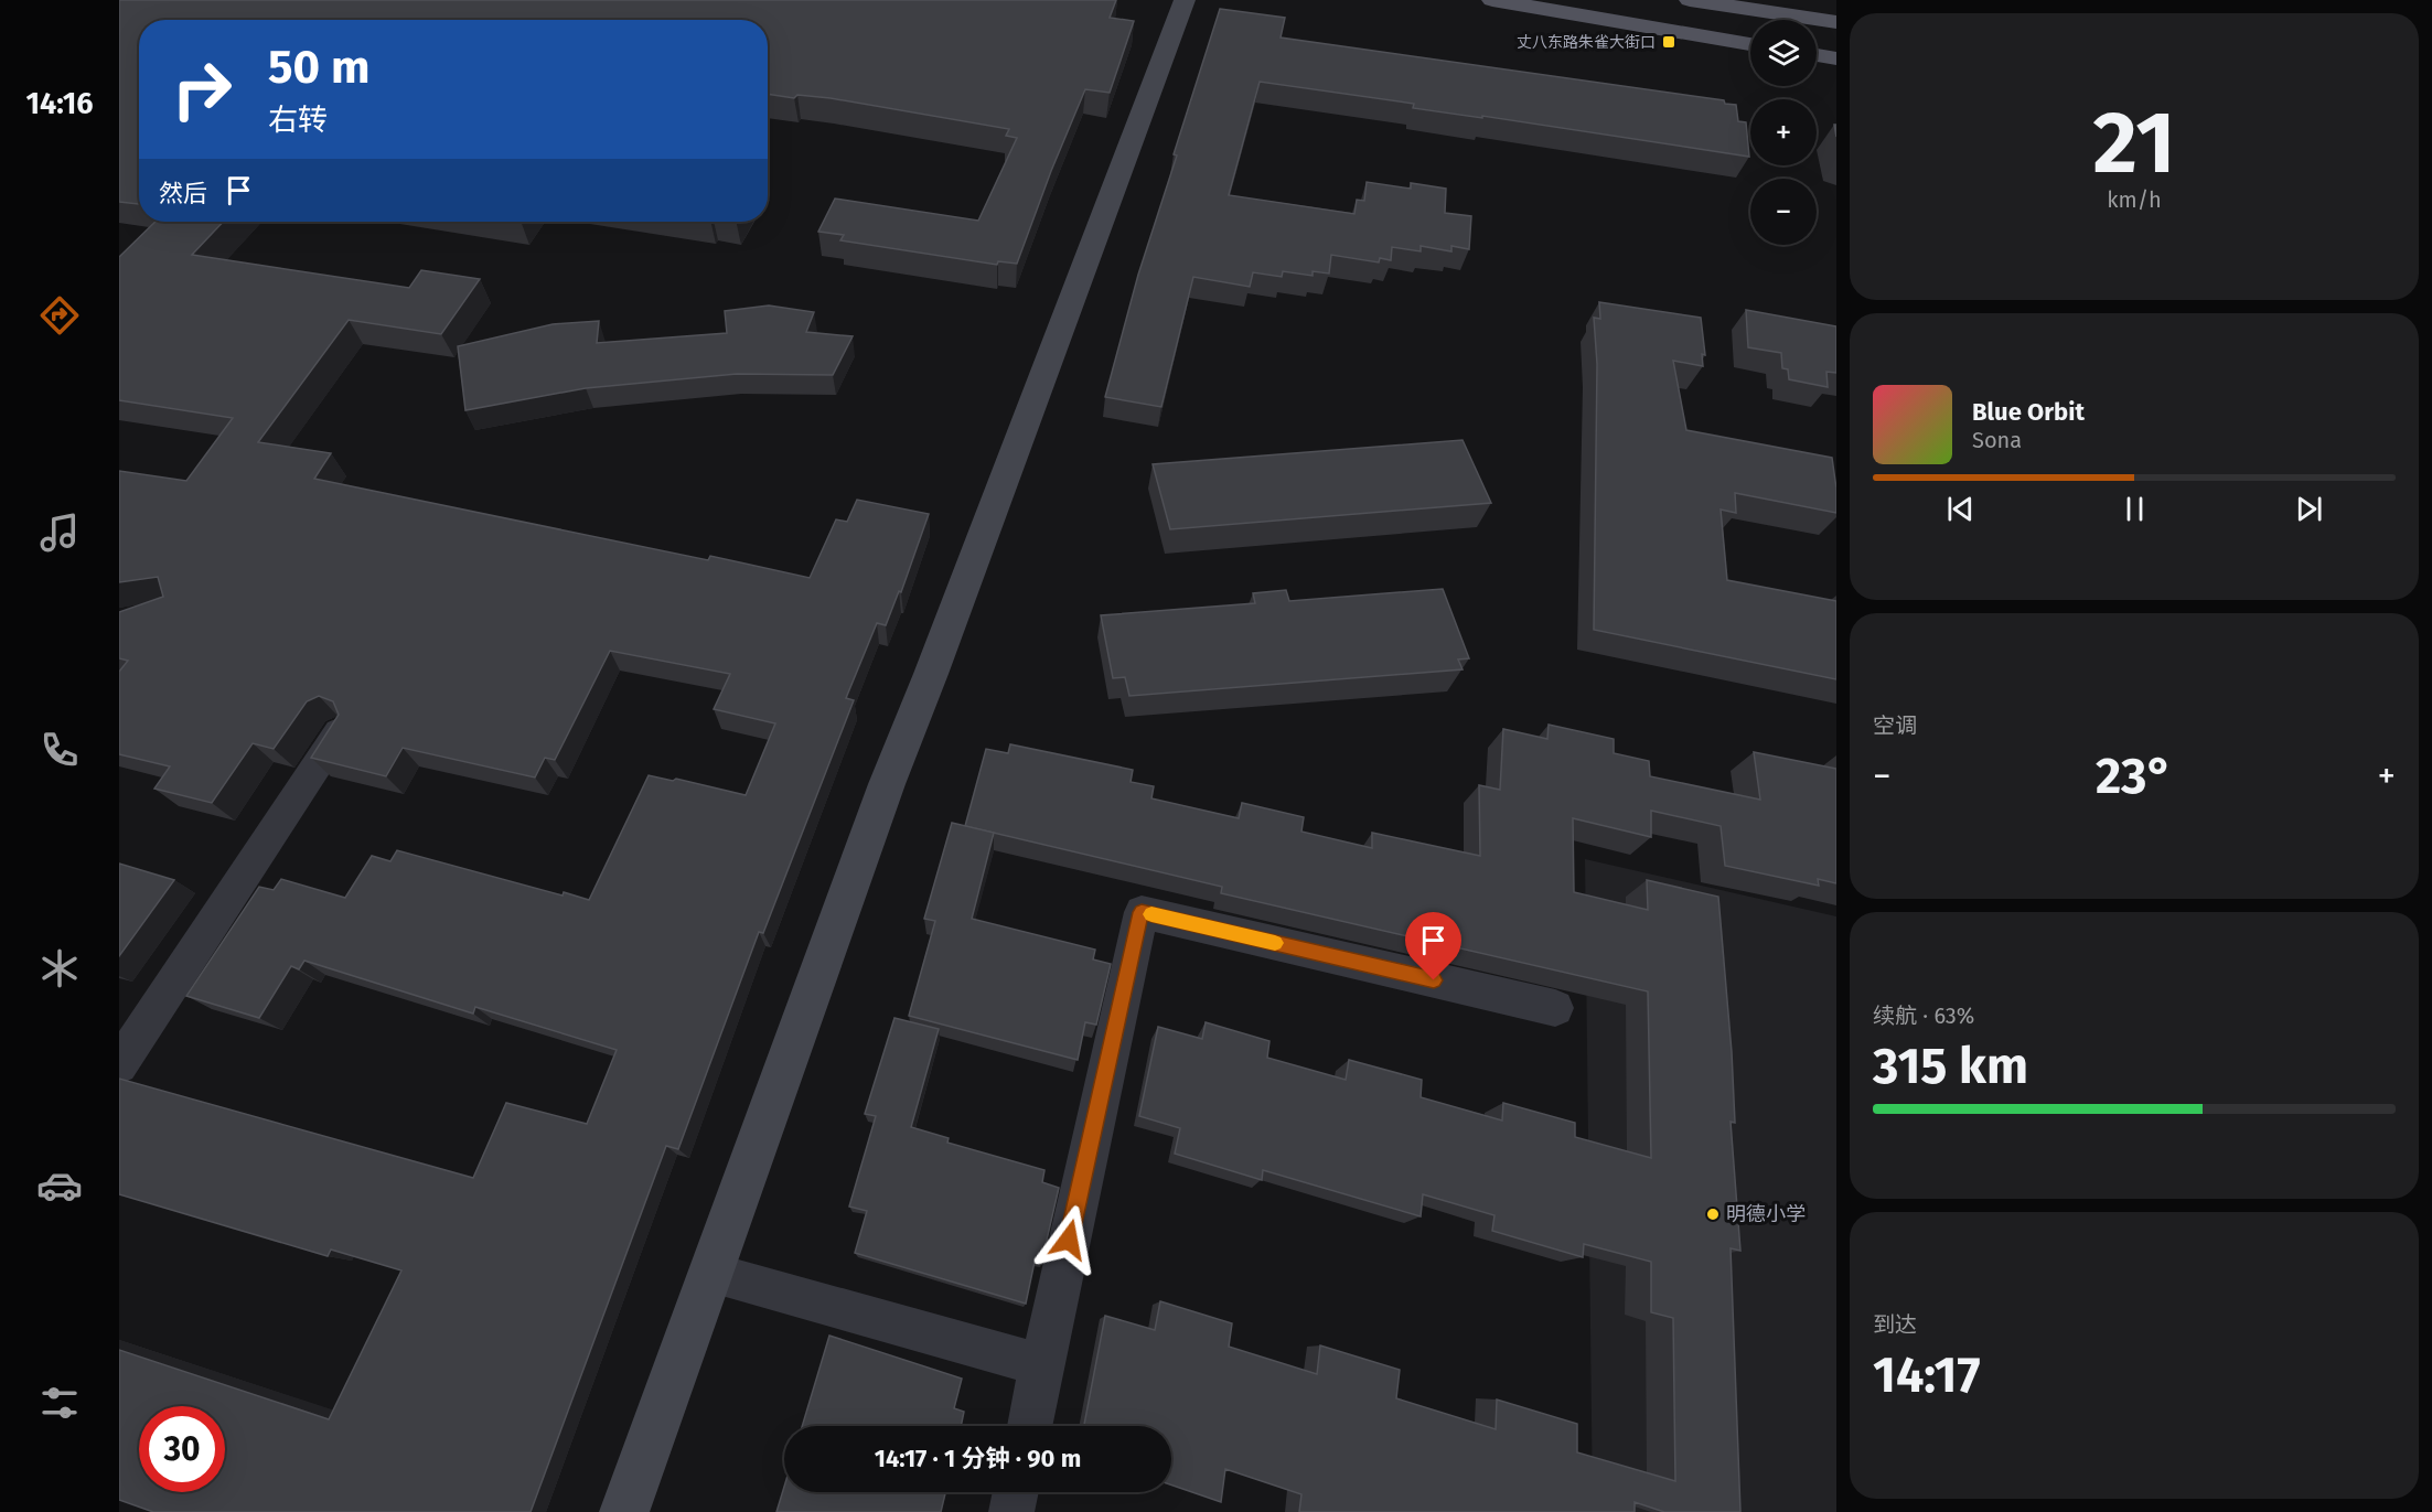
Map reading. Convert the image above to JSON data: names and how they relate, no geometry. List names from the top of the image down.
{
  "places": {
    "transit": ["丈八东路朱雀大街口"],
    "other": ["明德小学"]
  },
  "page": {
    "tabs": "14:16",
    "tile": [
      ["21", "km/h"],
      "空调",
      ["续航 · 63%", "315 km"],
      ["到达", "14:17"]
    ],
    "map_buttons": ["+", "−"],
    "turn": ["50 m", "右转"],
    "then": "然后",
    "song": ["Blue Orbit", "Sona"],
    "heat": ["−", "23°", "+"],
    "limit": "30",
    "trip": "14:17 · 1 分钟 · 90 m"
  }
}
